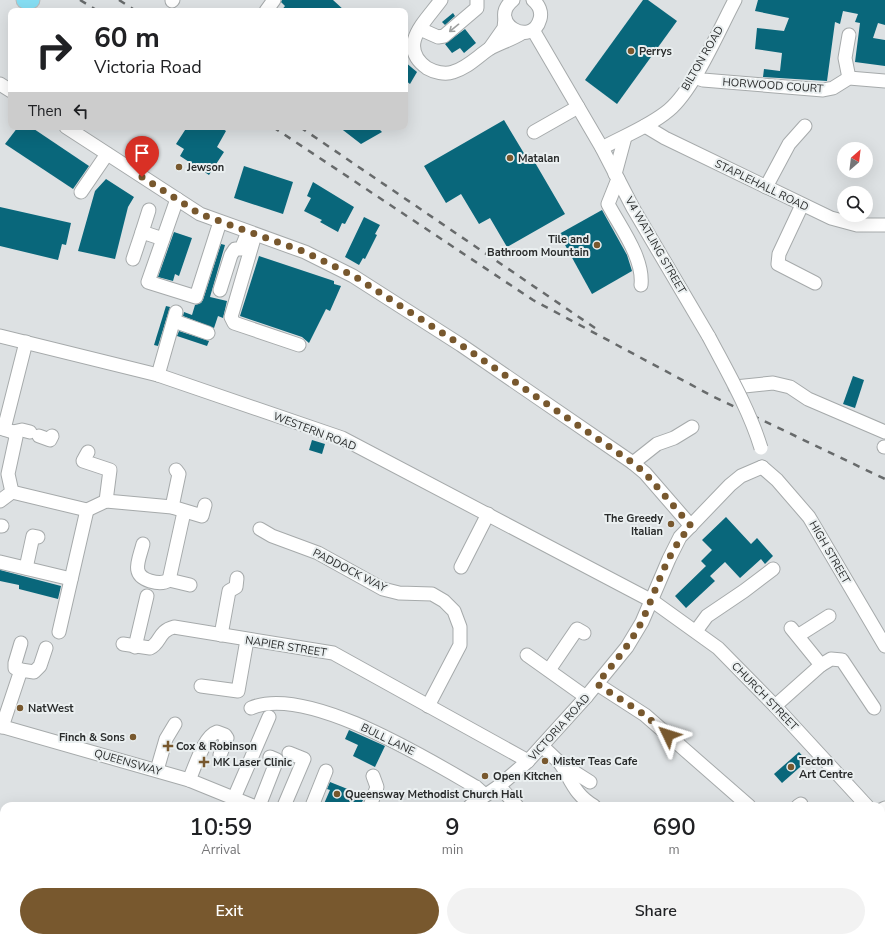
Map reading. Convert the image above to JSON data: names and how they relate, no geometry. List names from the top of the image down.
{
  "streets": {
    "street": [
      "BILTON ROAD",
      "HORWOOD COURT",
      "STAPLEHALL ROAD",
      "V4 WATLING STREET",
      "WESTERN ROAD",
      "HIGH STREET",
      "PADDOCK WAY",
      "NAPIER STREET",
      "CHURCH STREET",
      "VICTORIA ROAD",
      "BULL LANE",
      "QUEENSWAY"
    ]
  },
  "crossings": [
    ["BILTON ROAD", "HORWOOD COURT"],
    ["BILTON ROAD", "STAPLEHALL ROAD"],
    ["BILTON ROAD", "V4 WATLING STREET"],
    ["V4 WATLING STREET", "HIGH STREET"],
    ["V4 WATLING STREET", "VICTORIA ROAD"],
    ["WESTERN ROAD", "CHURCH STREET"],
    ["WESTERN ROAD", "VICTORIA ROAD"],
    ["HIGH STREET", "VICTORIA ROAD"],
    ["PADDOCK WAY", "NAPIER STREET"],
    ["NAPIER STREET", "VICTORIA ROAD"],
    ["CHURCH STREET", "VICTORIA ROAD"],
    ["VICTORIA ROAD", "BULL LANE"]
  ],
  "places": {
    "other": [
      "Perrys",
      "Matalan",
      "Jewson",
      "Tile and Bathroom Mountain",
      "The Greedy Italian",
      "NatWest",
      "Finch & Sons",
      "Mister Teas Cafe",
      "Tecton Art Centre",
      "Open Kitchen",
      "Queensway Methodist Church Hall"
    ],
    "health": ["Cox & Robinson", "MK Laser Clinic"]
  },
  "north": "top right",
  "page": {
    "turn": ["60 m", "Victoria Road"],
    "then": "Then",
    "eta": [
      "10:59",
      "Arrival",
      "9",
      "min",
      "690",
      "m"
    ],
    "buttons": ["Exit", "Share"]
  }
}
